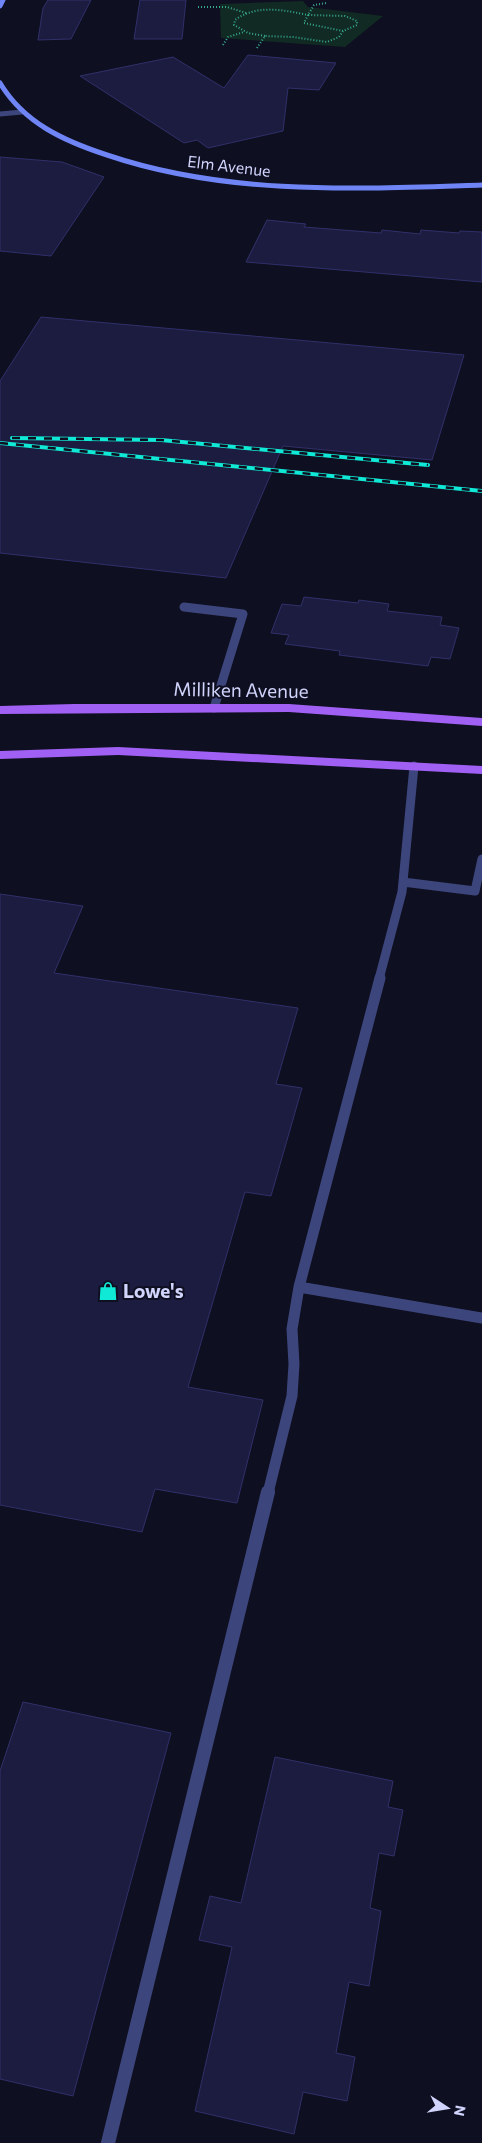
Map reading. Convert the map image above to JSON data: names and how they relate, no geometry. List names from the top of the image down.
{
  "streets": {
    "main road": ["Milliken Avenue"],
    "street": ["Elm Avenue"]
  },
  "places": {
    "shop": ["Lowe's"]
  },
  "north": "right"
}
